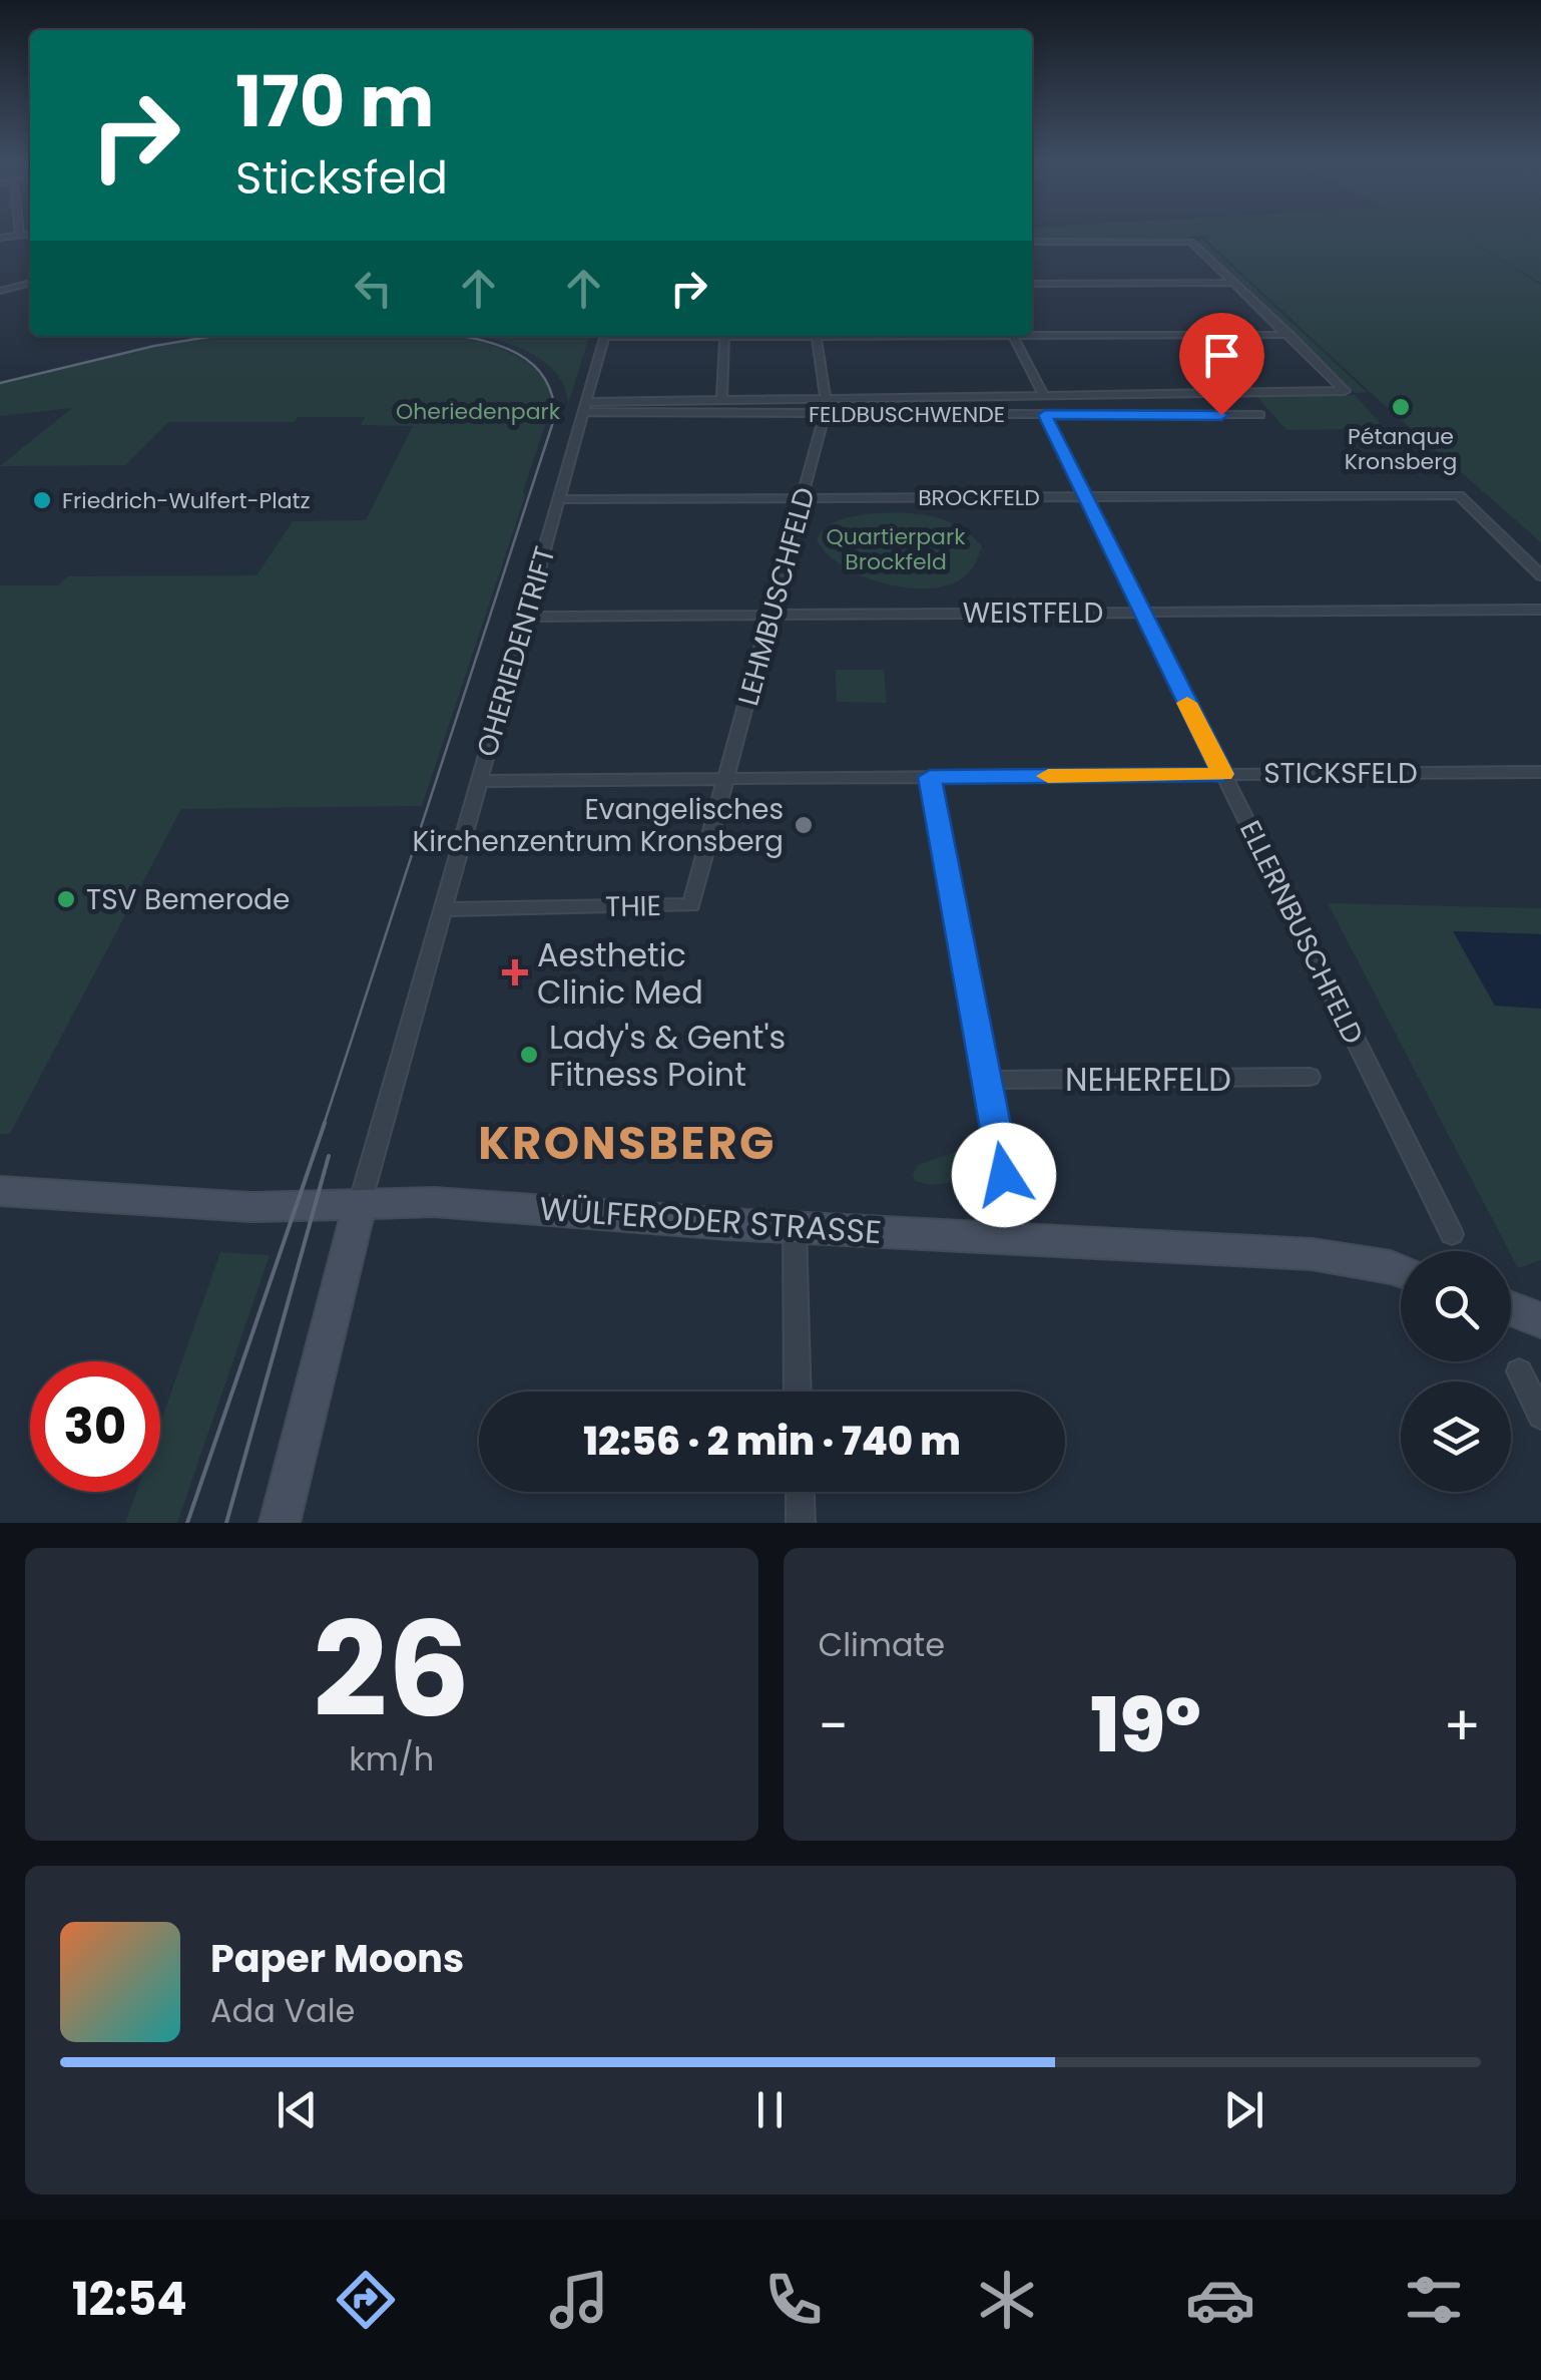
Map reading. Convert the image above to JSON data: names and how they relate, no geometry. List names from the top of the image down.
{
  "streets": {
    "main road": ["WÜLFERODER STRASSE"],
    "street": [
      "FELDBUSCHWENDE",
      "BROCKFELD",
      "LEHMBUSCHFELD",
      "WEISTFELD",
      "OHERIEDENTRIFT",
      "STICKSFELD",
      "THIE",
      "ELLERNBUSCHFELD",
      "NEHERFELD"
    ]
  },
  "crossings": [
    ["FELDBUSCHWENDE", "LEHMBUSCHFELD"],
    ["FELDBUSCHWENDE", "OHERIEDENTRIFT"],
    ["FELDBUSCHWENDE", "ELLERNBUSCHFELD"],
    ["BROCKFELD", "LEHMBUSCHFELD"],
    ["BROCKFELD", "OHERIEDENTRIFT"],
    ["BROCKFELD", "ELLERNBUSCHFELD"],
    ["LEHMBUSCHFELD", "WEISTFELD"],
    ["LEHMBUSCHFELD", "STICKSFELD"],
    ["LEHMBUSCHFELD", "THIE"],
    ["WEISTFELD", "OHERIEDENTRIFT"],
    ["WEISTFELD", "ELLERNBUSCHFELD"],
    ["OHERIEDENTRIFT", "STICKSFELD"],
    ["OHERIEDENTRIFT", "THIE"],
    ["OHERIEDENTRIFT", "WÜLFERODER STRASSE"],
    ["STICKSFELD", "THIE"],
    ["STICKSFELD", "ELLERNBUSCHFELD"]
  ],
  "districts": ["KRONSBERG"],
  "parks": ["Oheriedenpark", "Quartierpark Brockfeld"],
  "places": {
    "other": [
      "Pétanque Kronsberg",
      "Friedrich-Wulfert-Platz",
      "Evangelisches Kirchenzentrum Kronsberg",
      "TSV Bemerode",
      "Lady's & Gent's Fitness Point"
    ],
    "health": ["Aesthetic Clinic Med"]
  },
  "page": {
    "turn": ["170 m", "Sticksfeld"],
    "limit": "30",
    "trip": "12:56 · 2 min · 740 m",
    "tile": [
      ["26", "km/h"],
      "Climate"
    ],
    "heat": ["−", "19°", "+"],
    "song": ["Paper Moons", "Ada Vale"],
    "tabs": "12:54"
  }
}
